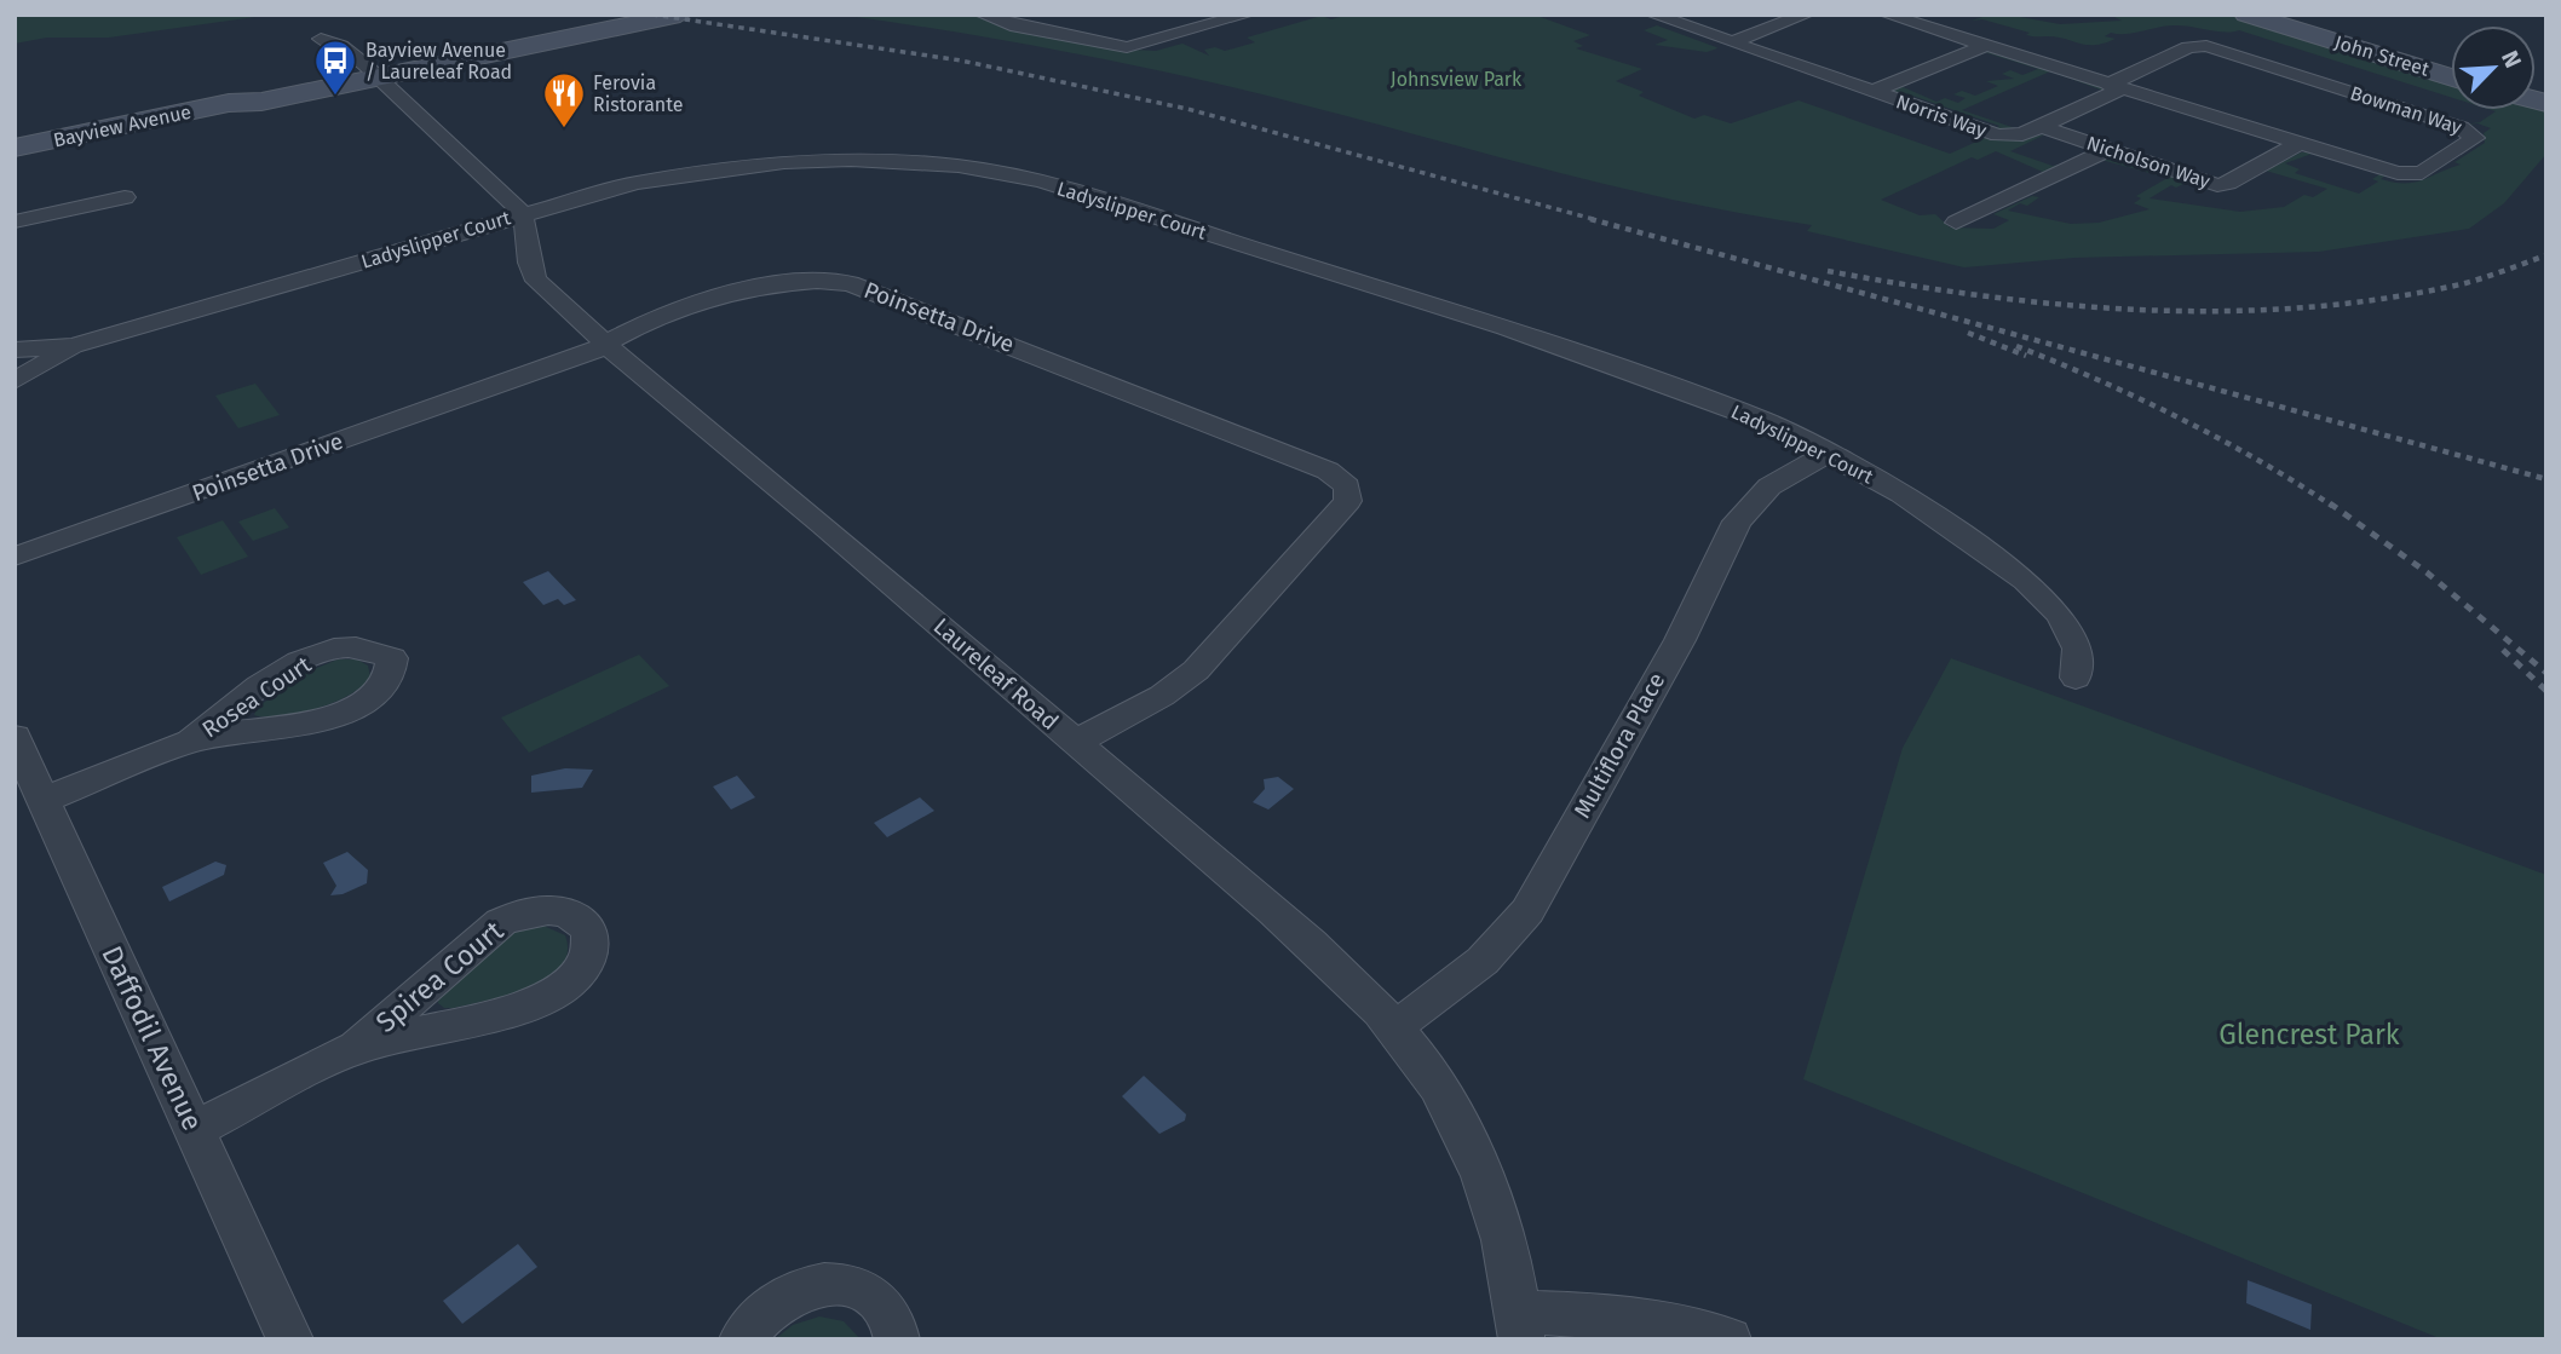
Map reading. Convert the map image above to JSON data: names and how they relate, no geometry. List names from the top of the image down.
{
  "streets": {
    "main road": ["John Street", "Bayview Avenue"],
    "street": [
      "Bowman Way",
      "Norris Way",
      "Nicholson Way",
      "Ladyslipper Court",
      "Poinsetta Drive",
      "Laureleaf Road",
      "Rosea Court",
      "Multiflora Place",
      "Spirea Court",
      "Daffodil Avenue"
    ]
  },
  "crossings": [
    ["Bowman Way", "Norris Way"],
    ["Bowman Way", "Nicholson Way"],
    ["Norris Way", "Nicholson Way"],
    ["Ladyslipper Court", "Laureleaf Road"],
    ["Ladyslipper Court", "Multiflora Place"],
    ["Poinsetta Drive", "Laureleaf Road"],
    ["Laureleaf Road", "Multiflora Place"],
    ["Rosea Court", "Daffodil Avenue"],
    ["Spirea Court", "Daffodil Avenue"]
  ],
  "parks": ["Johnsview Park", "Glencrest Park"],
  "places": {
    "bus stop": ["Bayview Avenue / Laureleaf Road"],
    "restaurant": ["Ferovia Ristorante"]
  },
  "north": "top right"
}
